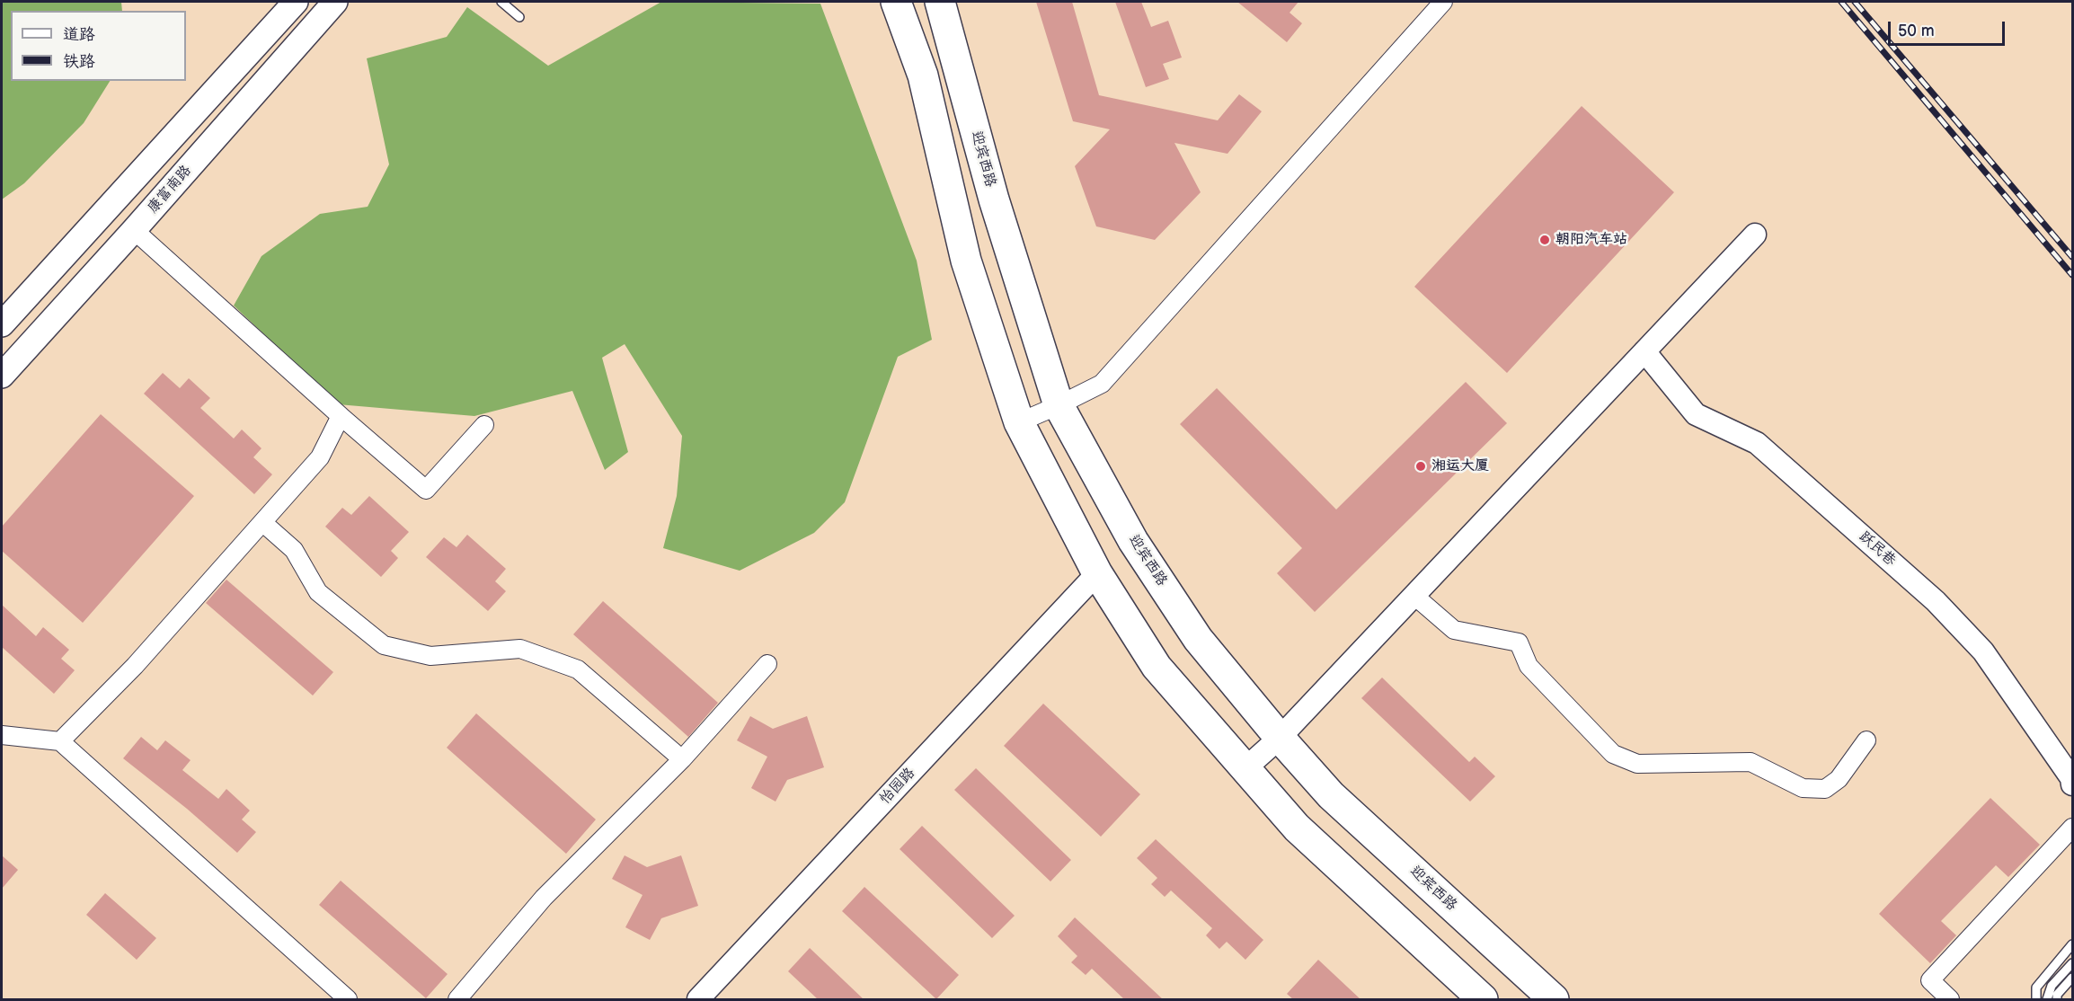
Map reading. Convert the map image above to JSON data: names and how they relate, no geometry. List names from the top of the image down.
{
  "streets": {
    "highway": ["迎宾西路"],
    "main road": ["康富南路"],
    "street": ["跃民巷", "怡园路"]
  },
  "places": ["朝阳汽车站", "湘运大厦"],
  "legend": ["道路", "铁路"],
  "scale_bar": "50 m"
}
